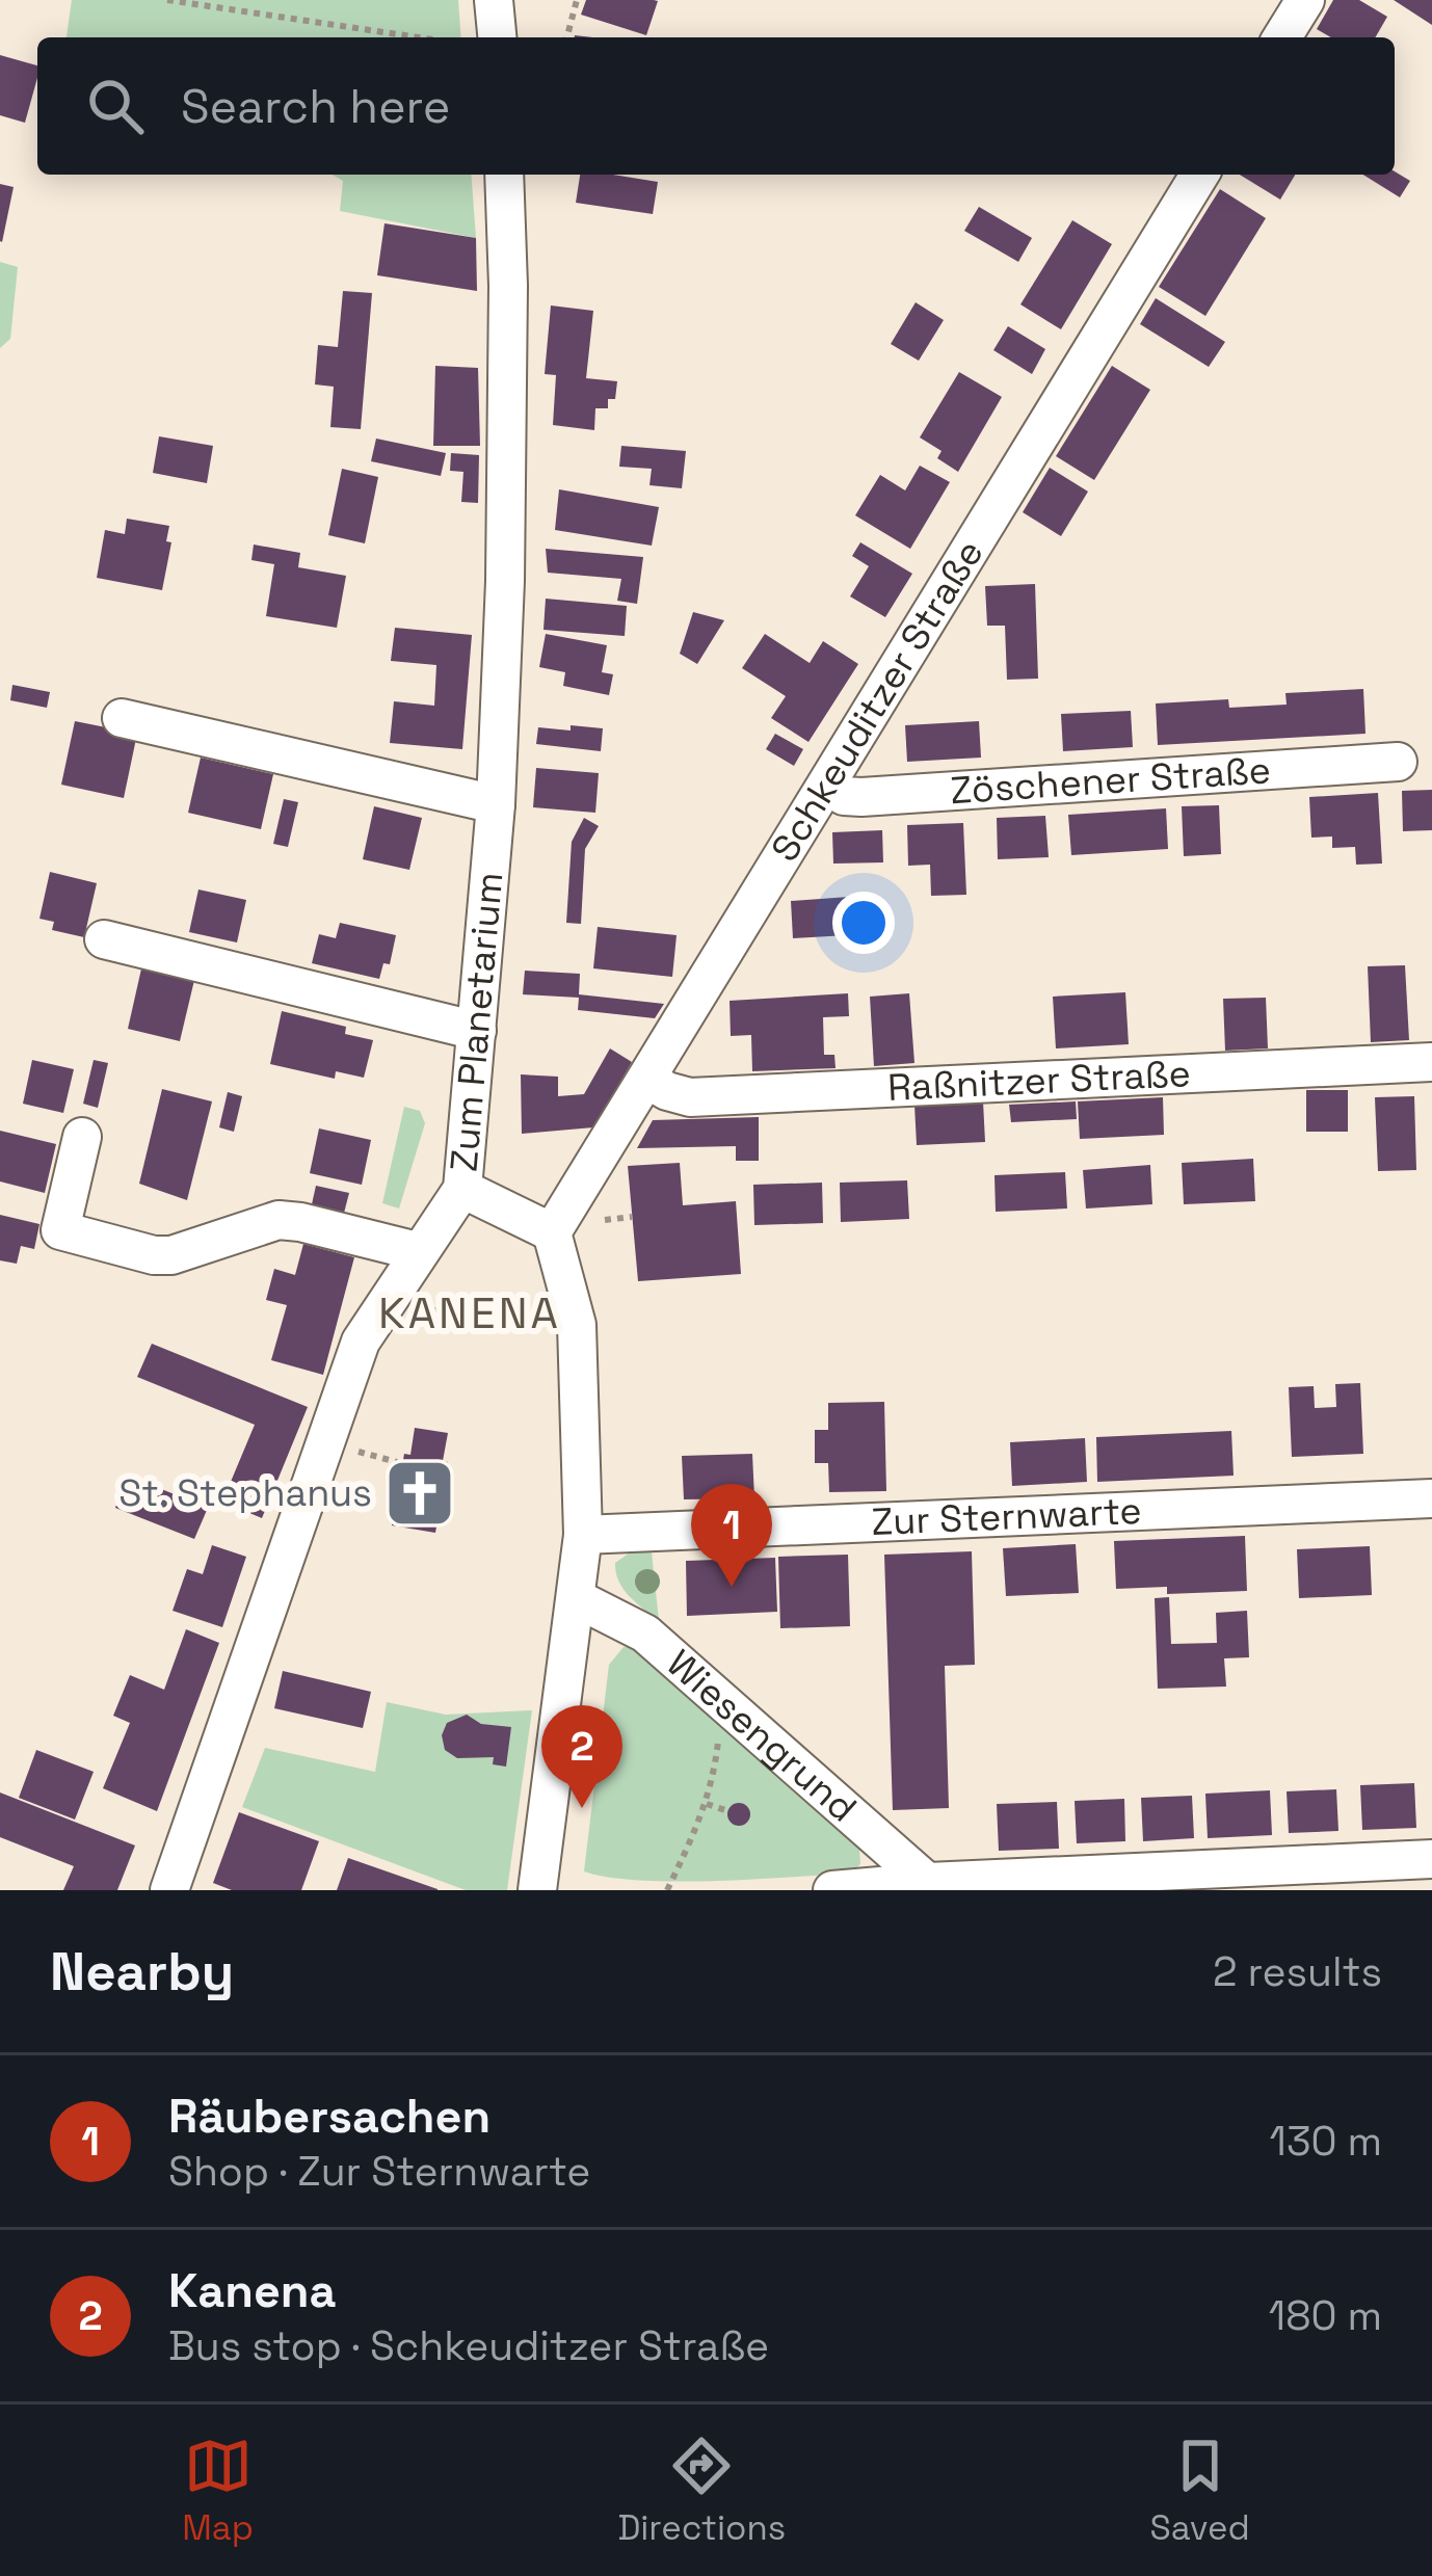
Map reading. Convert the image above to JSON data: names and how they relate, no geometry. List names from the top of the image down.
{
  "streets": {
    "street": [
      "Schkeuditzer Straße",
      "Zöschener Straße",
      "Zum Planetarium",
      "Raßnitzer Straße",
      "Zur Sternwarte",
      "Wiesengrund"
    ]
  },
  "crossings": [
    ["Schkeuditzer Straße", "Zöschener Straße"],
    ["Schkeuditzer Straße", "Raßnitzer Straße"]
  ],
  "districts": ["KANENA"],
  "places": {
    "church": ["St. Stephanus"]
  },
  "page": {
    "search": "Search here",
    "pins": ["1", "2"],
    "heading": ["Nearby", "2 results"],
    "list": [
      {
        "mark": "1",
        "name": "Räubersachen",
        "note": "Shop · Zur Sternwarte",
        "value": "130 m"
      },
      {
        "mark": "2",
        "name": "Kanena",
        "note": "Bus stop · Schkeuditzer Straße",
        "value": "180 m"
      }
    ],
    "nav": ["Map", "Directions", "Saved"]
  }
}
